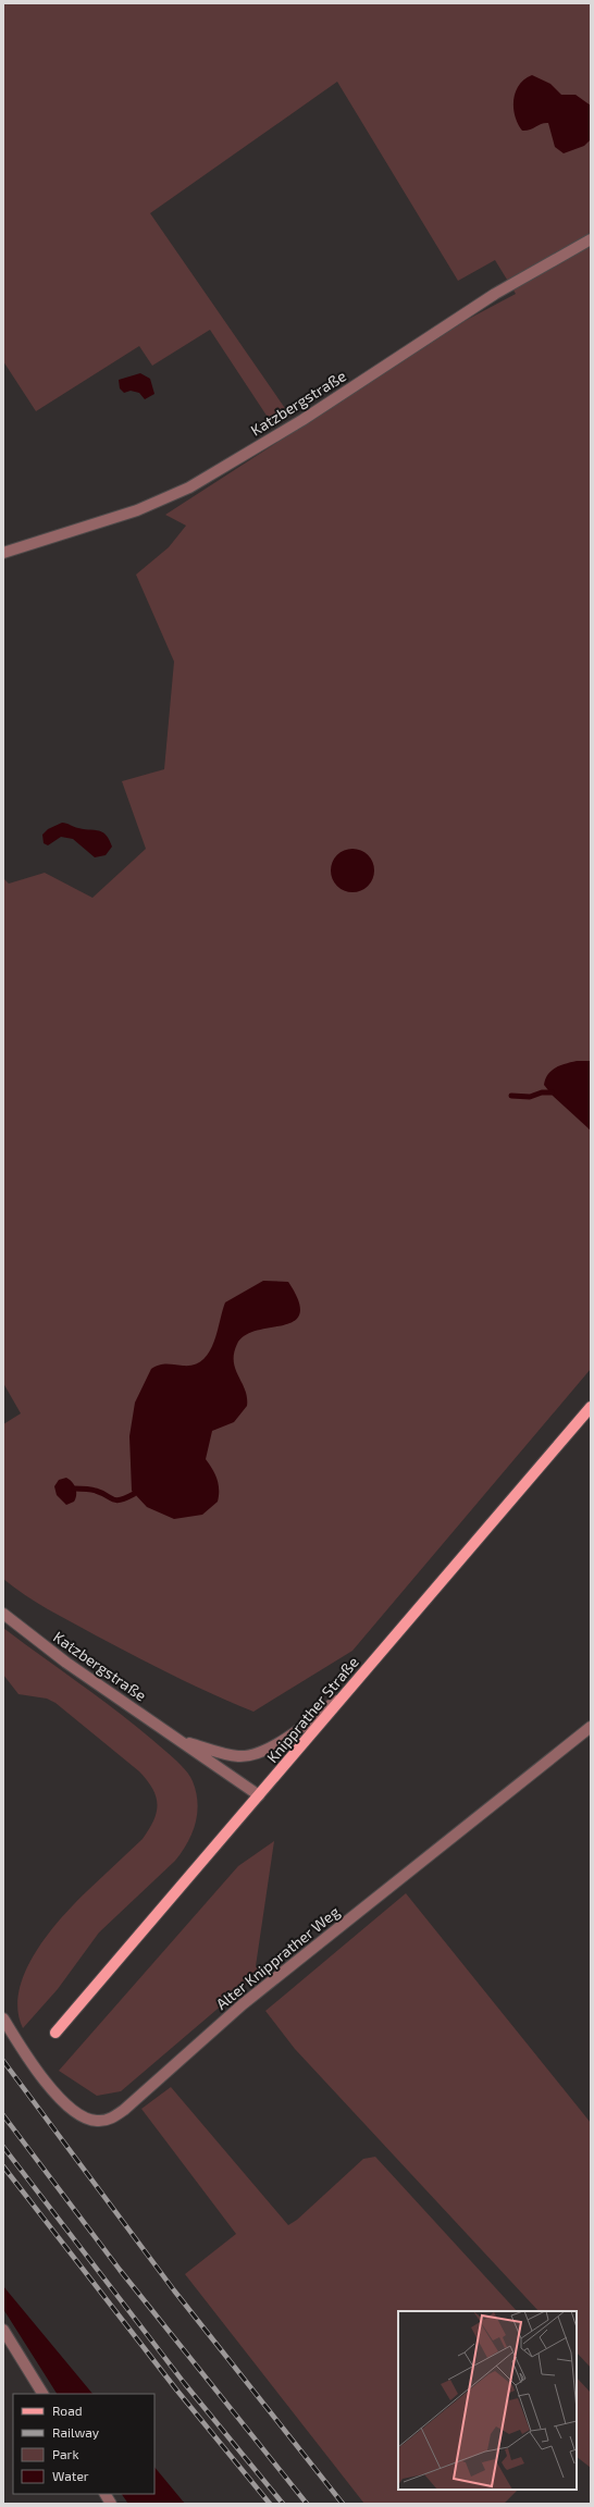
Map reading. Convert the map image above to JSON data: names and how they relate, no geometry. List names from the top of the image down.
{
  "streets": {
    "main road": ["Knipprather Straße"],
    "street": ["Katzbergstraße", "Alter Knipprather Weg"]
  },
  "crossings": [
    ["Katzbergstraße", "Knipprather Straße"]
  ],
  "legend": [
    "Road",
    "Railway",
    "Park",
    "Water"
  ]
}
